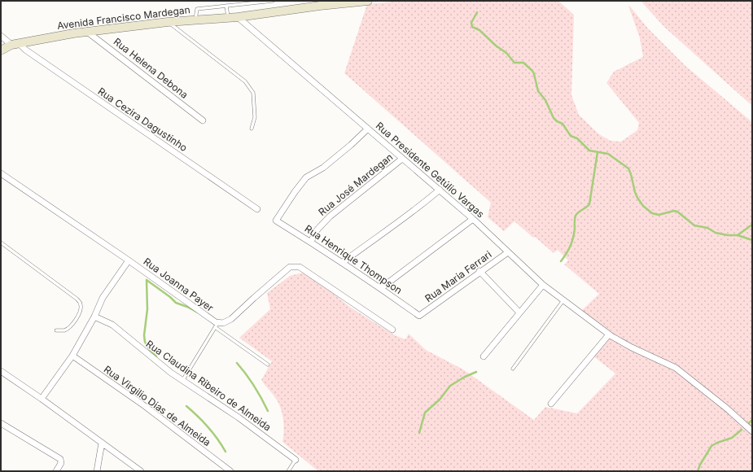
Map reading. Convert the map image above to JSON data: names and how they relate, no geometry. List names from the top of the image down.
{
  "streets": {
    "main road": ["Avenida Francisco Mardegan"],
    "street": [
      "Rua Helena Debona",
      "Rua Cezira Dagustinho",
      "Rua Presidente Getúlio Vargas",
      "Rua José Mardegan",
      "Rua Henrique Thompson",
      "Rua Maria Ferrari",
      "Rua Joanna Payer",
      "Rua Claudina Ribeiro de Almeida",
      "Rua Virgilio Dias de Almeida"
    ]
  },
  "crossings": [
    ["Avenida Francisco Mardegan", "Rua Helena Debona"],
    ["Avenida Francisco Mardegan", "Rua Cezira Dagustinho"],
    ["Avenida Francisco Mardegan", "Rua Presidente Getúlio Vargas"],
    ["Rua Presidente Getúlio Vargas", "Rua José Mardegan"],
    ["Rua Presidente Getúlio Vargas", "Rua Henrique Thompson"],
    ["Rua Presidente Getúlio Vargas", "Rua Maria Ferrari"],
    ["Rua José Mardegan", "Rua Henrique Thompson"],
    ["Rua Henrique Thompson", "Rua Maria Ferrari"]
  ]
}
